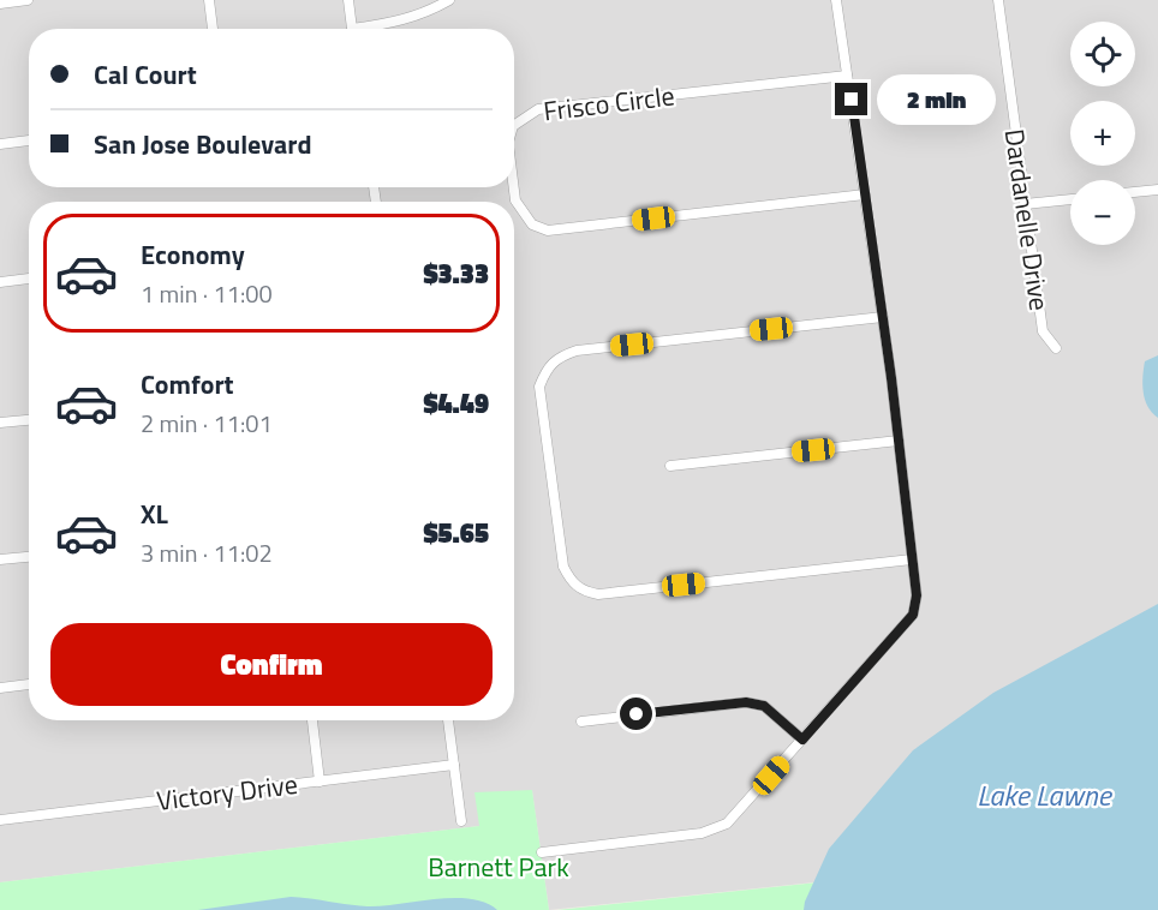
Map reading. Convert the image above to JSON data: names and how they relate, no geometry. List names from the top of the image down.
{
  "streets": {
    "street": ["Frisco Circle", "Dardanelle Drive", "Victory Drive"]
  },
  "water": ["Lake Lawne"],
  "parks": ["Barnett Park"],
  "page": {
    "map_buttons": ["+", "−"],
    "banner": ["Cal Court", "San Jose Boulevard"],
    "bubble": "2 min",
    "list": [
      {
        "name": "Economy",
        "note": "1 min · 11:00",
        "value": "$3.33"
      },
      {
        "name": "Comfort",
        "note": "2 min · 11:01",
        "value": "$4.49"
      },
      {
        "name": "XL",
        "note": "3 min · 11:02",
        "value": "$5.65"
      }
    ],
    "buttons": "Confirm"
  }
}
